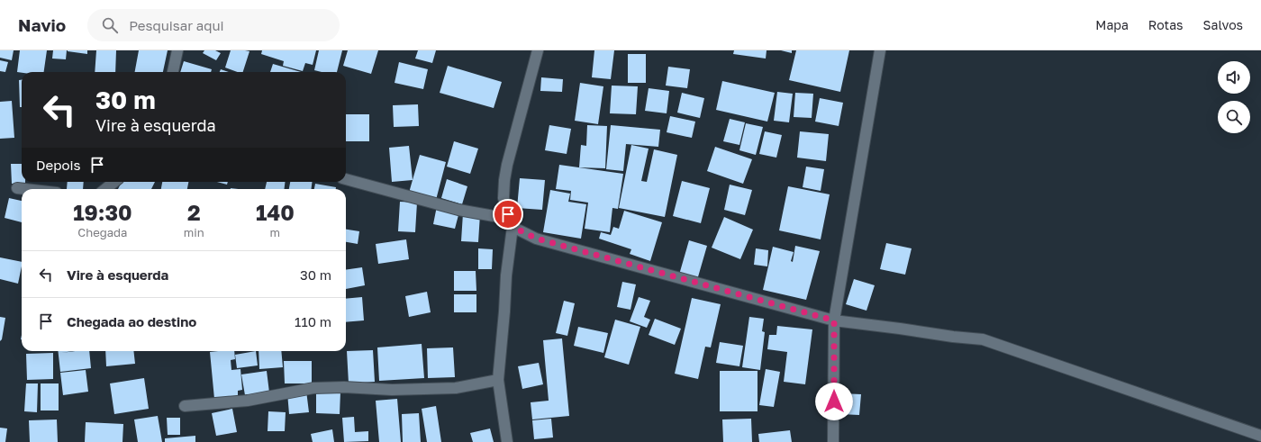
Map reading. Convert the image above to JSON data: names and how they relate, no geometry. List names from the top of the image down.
{
  "page": {
    "header": "Navio",
    "search": "Pesquisar aqui",
    "nav": ["Mapa", "Rotas", "Salvos"],
    "turn": ["30 m", "Vire à esquerda"],
    "then": "Depois",
    "eta": [
      "19:30",
      "Chegada",
      "2",
      "min",
      "140",
      "m"
    ],
    "list": [
      {
        "name": "Vire à esquerda",
        "value": "30 m"
      },
      {
        "name": "Chegada ao destino",
        "value": "110 m"
      }
    ]
  }
}
